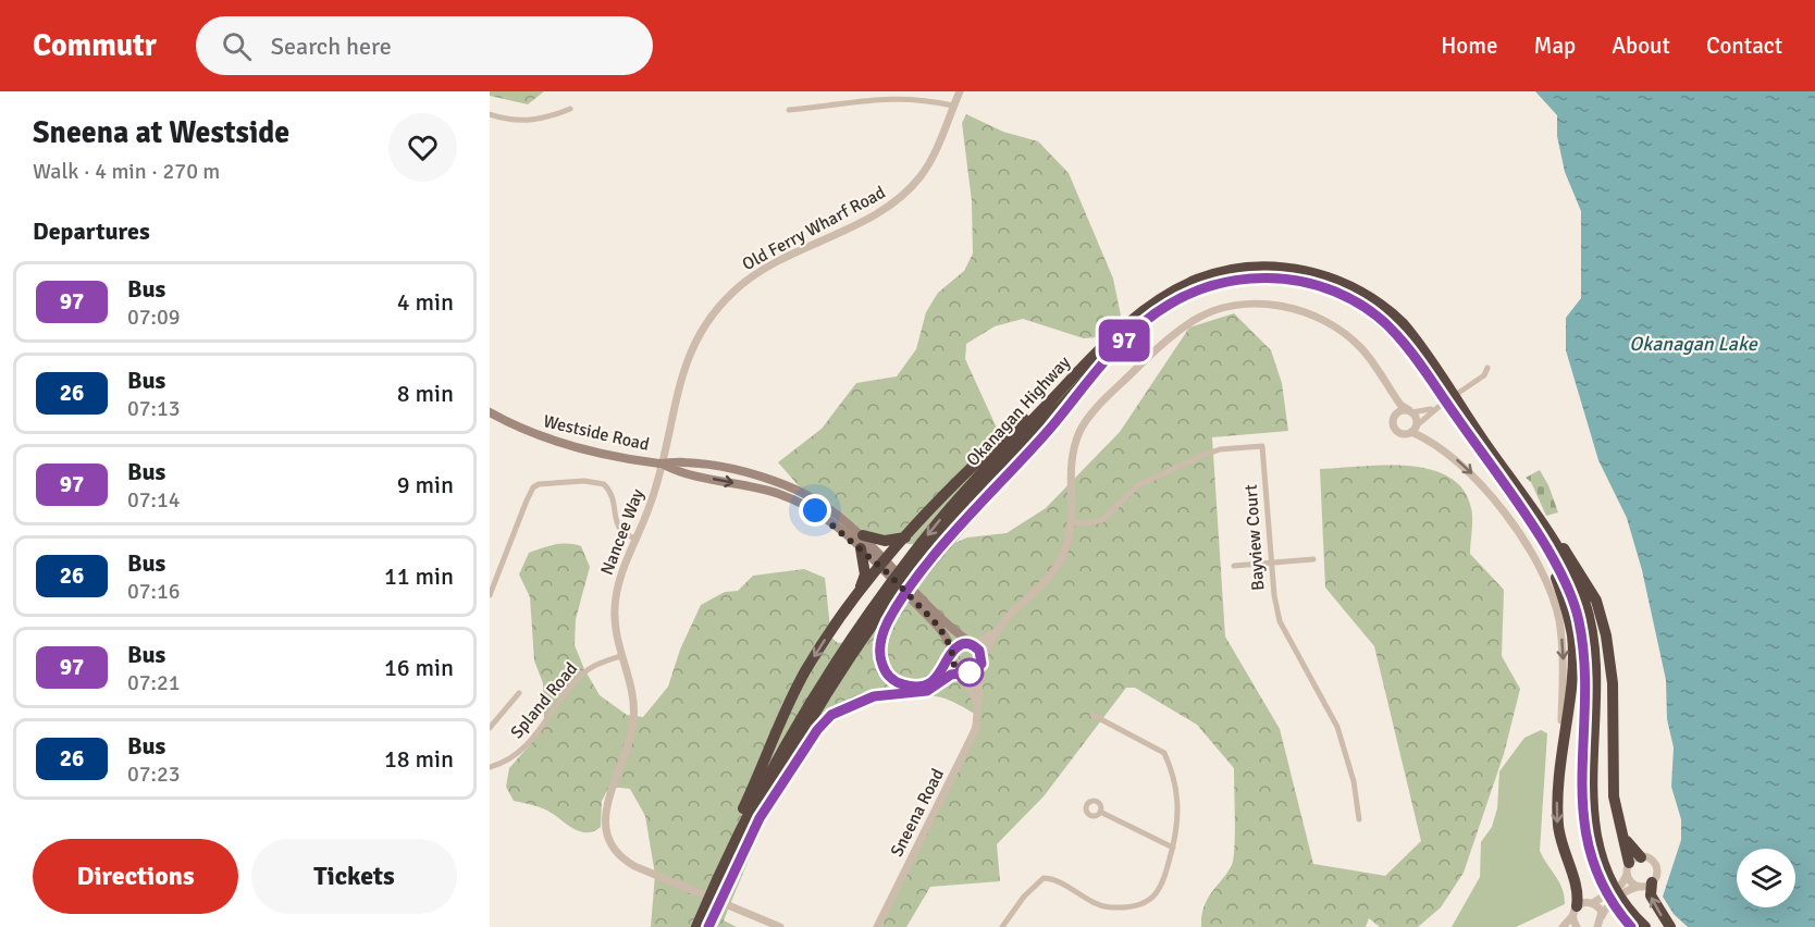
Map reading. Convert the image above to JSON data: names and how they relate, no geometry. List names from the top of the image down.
{
  "streets": {
    "highway": ["Okanagan Highway"],
    "main road": ["Westside Road"],
    "street": [
      "Old Ferry Wharf Road",
      "Nancee Way",
      "Bayview Court",
      "Spland Road",
      "Sneena Road"
    ]
  },
  "crossings": [
    ["Old Ferry Wharf Road", "Westside Road"],
    ["Old Ferry Wharf Road", "Nancee Way"],
    ["Westside Road", "Nancee Way"],
    ["Westside Road", "Sneena Road"],
    ["Nancee Way", "Spland Road"],
    ["Bayview Court", "Sneena Road"]
  ],
  "water": ["Okanagan Lake"],
  "lines": ["bus line 97"],
  "page": {
    "header": "Commutr",
    "search": "Search here",
    "nav": [
      "Home",
      "Map",
      "About",
      "Contact"
    ],
    "heading": [
      ["Sneena at Westside", "Walk · 4 min · 270 m"],
      "Departures"
    ],
    "on_map": "97",
    "list": [
      {
        "mark": "97",
        "name": "Bus",
        "note": "07:09",
        "value": "4 min"
      },
      {
        "mark": "26",
        "name": "Bus",
        "note": "07:13",
        "value": "8 min"
      },
      {
        "mark": "97",
        "name": "Bus",
        "note": "07:14",
        "value": "9 min"
      },
      {
        "mark": "26",
        "name": "Bus",
        "note": "07:16",
        "value": "11 min"
      },
      {
        "mark": "97",
        "name": "Bus",
        "note": "07:21",
        "value": "16 min"
      },
      {
        "mark": "26",
        "name": "Bus",
        "note": "07:23",
        "value": "18 min"
      }
    ],
    "buttons": ["Directions", "Tickets"]
  }
}
